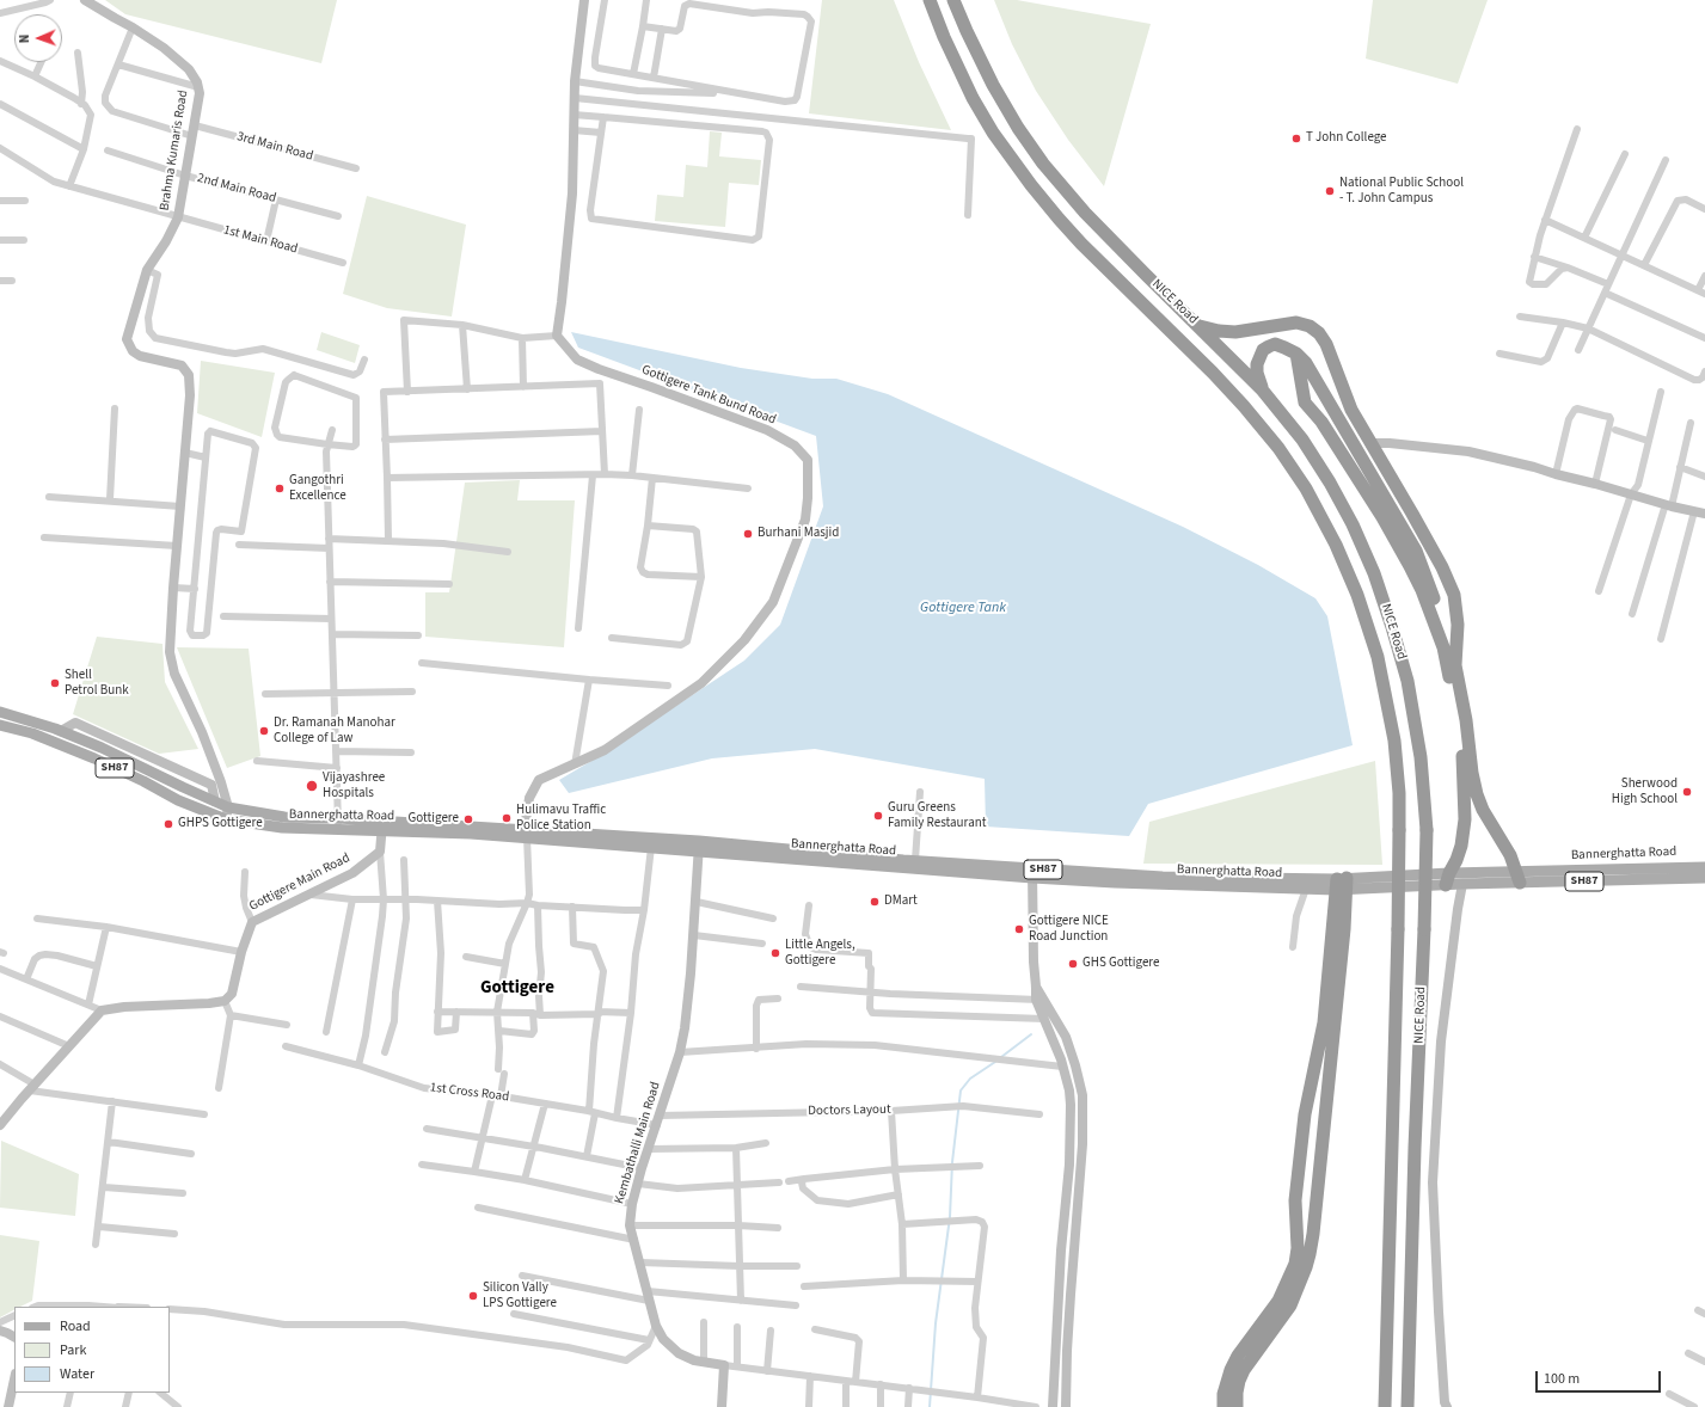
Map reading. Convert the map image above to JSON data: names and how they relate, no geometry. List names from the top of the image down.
{
  "streets": {
    "highway": ["NICE Road"],
    "main road": ["SH87", "Bannerghatta Road"],
    "street": [
      "3rd Main Road",
      "Brahma Kumaris Road",
      "2nd Main Road",
      "1st Main Road",
      "Gottigere Tank Bund Road",
      "Gottigere Main Road",
      "1st Cross Road",
      "Doctors Layout",
      "Kembathalli Main Road"
    ]
  },
  "crossings": [
    ["3rd Main Road", "Brahma Kumaris Road"],
    ["Brahma Kumaris Road", "2nd Main Road"],
    ["Brahma Kumaris Road", "1st Main Road"],
    ["Gottigere Tank Bund Road", "Bannerghatta Road"],
    ["Bannerghatta Road", "Kembathalli Main Road"],
    ["1st Cross Road", "Doctors Layout"],
    ["1st Cross Road", "Kembathalli Main Road"],
    ["Doctors Layout", "Kembathalli Main Road"]
  ],
  "districts": ["Gottigere"],
  "water": ["Gottigere Tank"],
  "places": [
    "T John College",
    "National Public School - T. John Campus",
    "Gangothri Excellence",
    "Burhani Masjid",
    "Shell Petrol Bunk",
    "Dr. Ramanah Manohar College of Law",
    "Vijayashree Hospitals",
    "Sherwood High School",
    "Guru Greens Family Restaurant",
    "Hulimavu Traffic Police Station",
    "Gottigere",
    "GHPS Gottigere",
    "DMart",
    "Gottigere NICE Road Junction",
    "Little Angels, Gottigere",
    "GHS Gottigere",
    "Silicon Vally LPS Gottigere"
  ],
  "legend": ["Road", "Park", "Water"],
  "scale_bar": "100 m",
  "north": "left"
}
